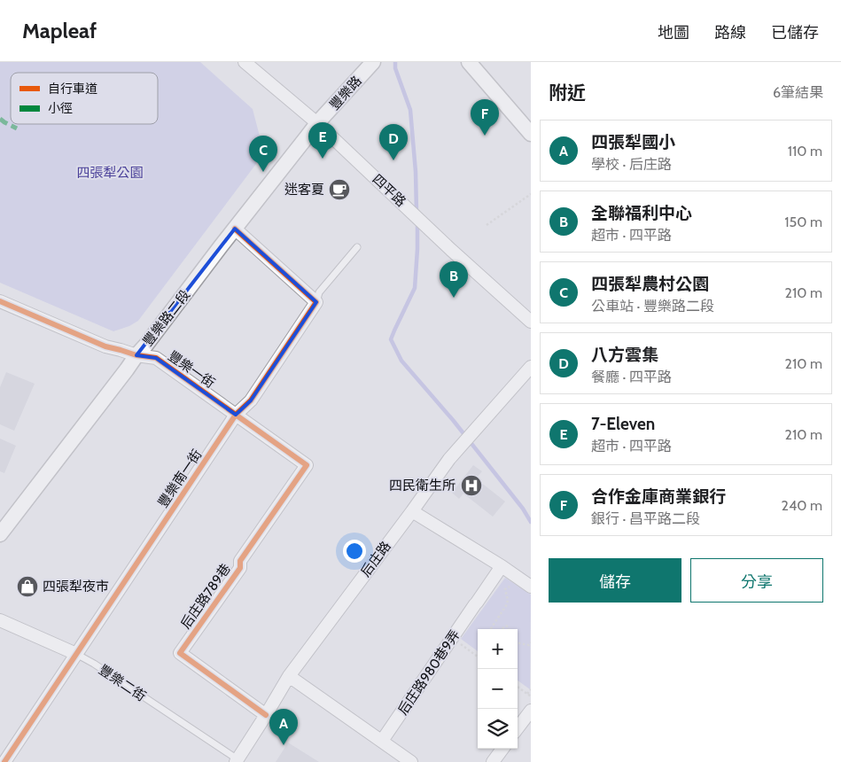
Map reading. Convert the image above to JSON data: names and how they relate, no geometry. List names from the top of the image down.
{
  "streets": {
    "street": [
      "豐樂路",
      "四平路",
      "豐樂路二段",
      "豐樂一街",
      "豐樂南一街",
      "后庄路",
      "后庄路789巷",
      "后庄路980巷9弄",
      "豐樂二街"
    ]
  },
  "crossings": [
    ["豐樂路", "四平路"],
    ["豐樂路", "豐樂路二段"],
    ["四平路", "豐樂路二段"],
    ["豐樂路二段", "豐樂一街"],
    ["豐樂一街", "豐樂南一街"],
    ["豐樂一街", "后庄路789巷"],
    ["豐樂南一街", "豐樂二街"],
    ["后庄路", "后庄路789巷"],
    ["后庄路", "豐樂二街"]
  ],
  "parks": ["四張犁公園"],
  "places": {
    "cafe": ["迷客夏"],
    "hospital": ["四民衛生所"],
    "shop": ["四張犁夜市"]
  },
  "legend": ["自行車道", "小徑"],
  "page": {
    "header": "Mapleaf",
    "nav": ["地圖", "路線", "已儲存"],
    "heading": ["附近", "6筆結果"],
    "pins": [
      "F",
      "E",
      "D",
      "C",
      "B",
      "A"
    ],
    "list": [
      {
        "mark": "A",
        "name": "四張犁國小",
        "note": "學校 · 后庄路",
        "value": "110 m"
      },
      {
        "mark": "B",
        "name": "全聯福利中心",
        "note": "超市 · 四平路",
        "value": "150 m"
      },
      {
        "mark": "C",
        "name": "四張犁農村公園",
        "note": "公車站 · 豐樂路二段",
        "value": "210 m"
      },
      {
        "mark": "D",
        "name": "八方雲集",
        "note": "餐廳 · 四平路",
        "value": "210 m"
      },
      {
        "mark": "E",
        "name": "7-Eleven",
        "note": "超市 · 四平路",
        "value": "210 m"
      },
      {
        "mark": "F",
        "name": "合作金庫商業銀行",
        "note": "銀行 · 昌平路二段",
        "value": "240 m"
      }
    ],
    "buttons": ["儲存", "分享"],
    "map_buttons": ["+", "−"]
  }
}
